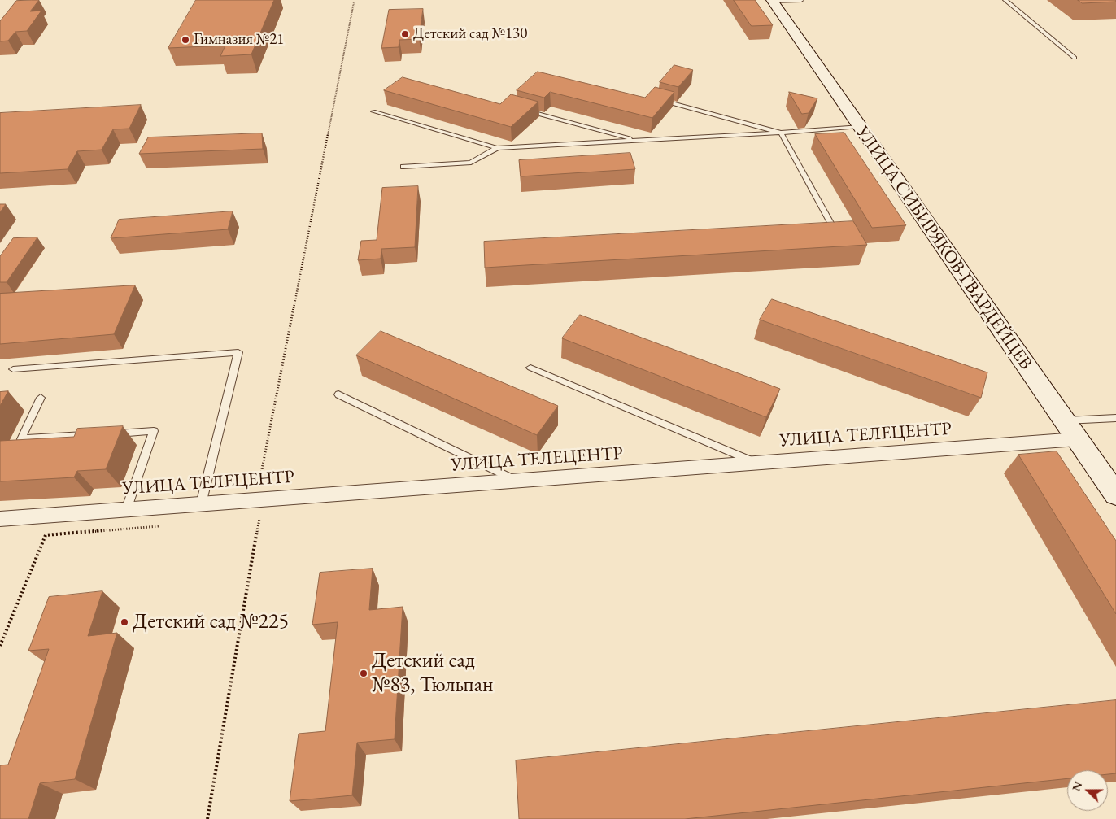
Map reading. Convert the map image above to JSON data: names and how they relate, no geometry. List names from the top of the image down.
{
  "streets": {
    "street": ["УЛИЦА СИБИРЯКОВ-ГВАРДЕЙЦЕВ", "УЛИЦА ТЕЛЕЦЕНТР"]
  },
  "crossings": [
    ["УЛИЦА СИБИРЯКОВ-ГВАРДЕЙЦЕВ", "УЛИЦА ТЕЛЕЦЕНТР"]
  ],
  "places": [
    "Детский сад №130",
    "Гимназия №21",
    "Детский сад №225",
    "Детский сад №83, Тюльпан"
  ],
  "north": "left"
}
